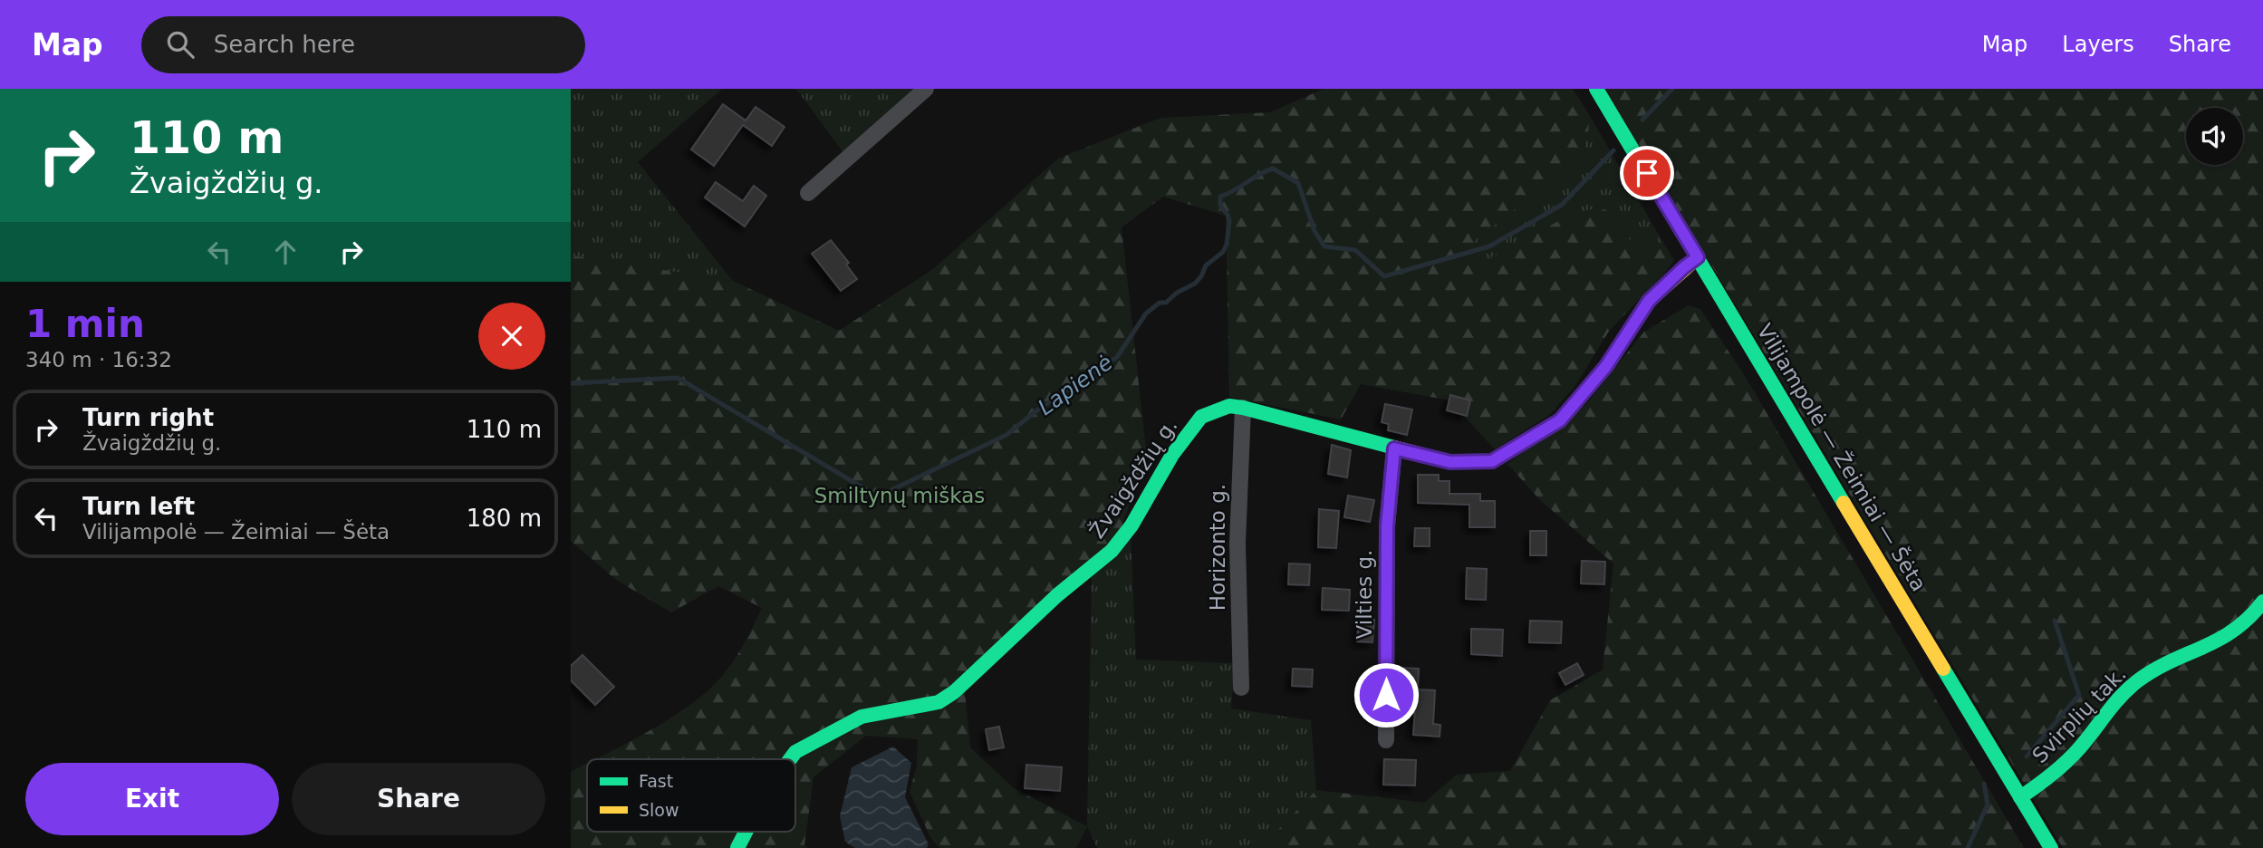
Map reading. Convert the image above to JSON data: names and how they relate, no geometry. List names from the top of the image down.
{
  "streets": {
    "street": [
      "Vilijampolė — Žeimiai — Šėta",
      "Žvaigždžių g.",
      "Horizonto g.",
      "Vilties g.",
      "Svirplių tak."
    ]
  },
  "crossings": [
    ["Vilijampolė — Žeimiai — Šėta", "Žvaigždžių g."],
    ["Vilijampolė — Žeimiai — Šėta", "Svirplių tak."],
    ["Žvaigždžių g.", "Horizonto g."],
    ["Žvaigždžių g.", "Vilties g."]
  ],
  "water": ["Lapienė"],
  "parks": ["Smiltynų miškas"],
  "legend": ["Fast", "Slow"],
  "page": {
    "header": "Map",
    "search": "Search here",
    "nav": ["Map", "Layers", "Share"],
    "turn": ["110 m", "Žvaigždžių g."],
    "heading": ["1 min", "340 m · 16:32"],
    "list": [
      {
        "name": "Turn right",
        "note": "Žvaigždžių g.",
        "value": "110 m"
      },
      {
        "name": "Turn left",
        "note": "Vilijampolė — Žeimiai — Šėta",
        "value": "180 m"
      }
    ],
    "buttons": ["Exit", "Share"]
  }
}
